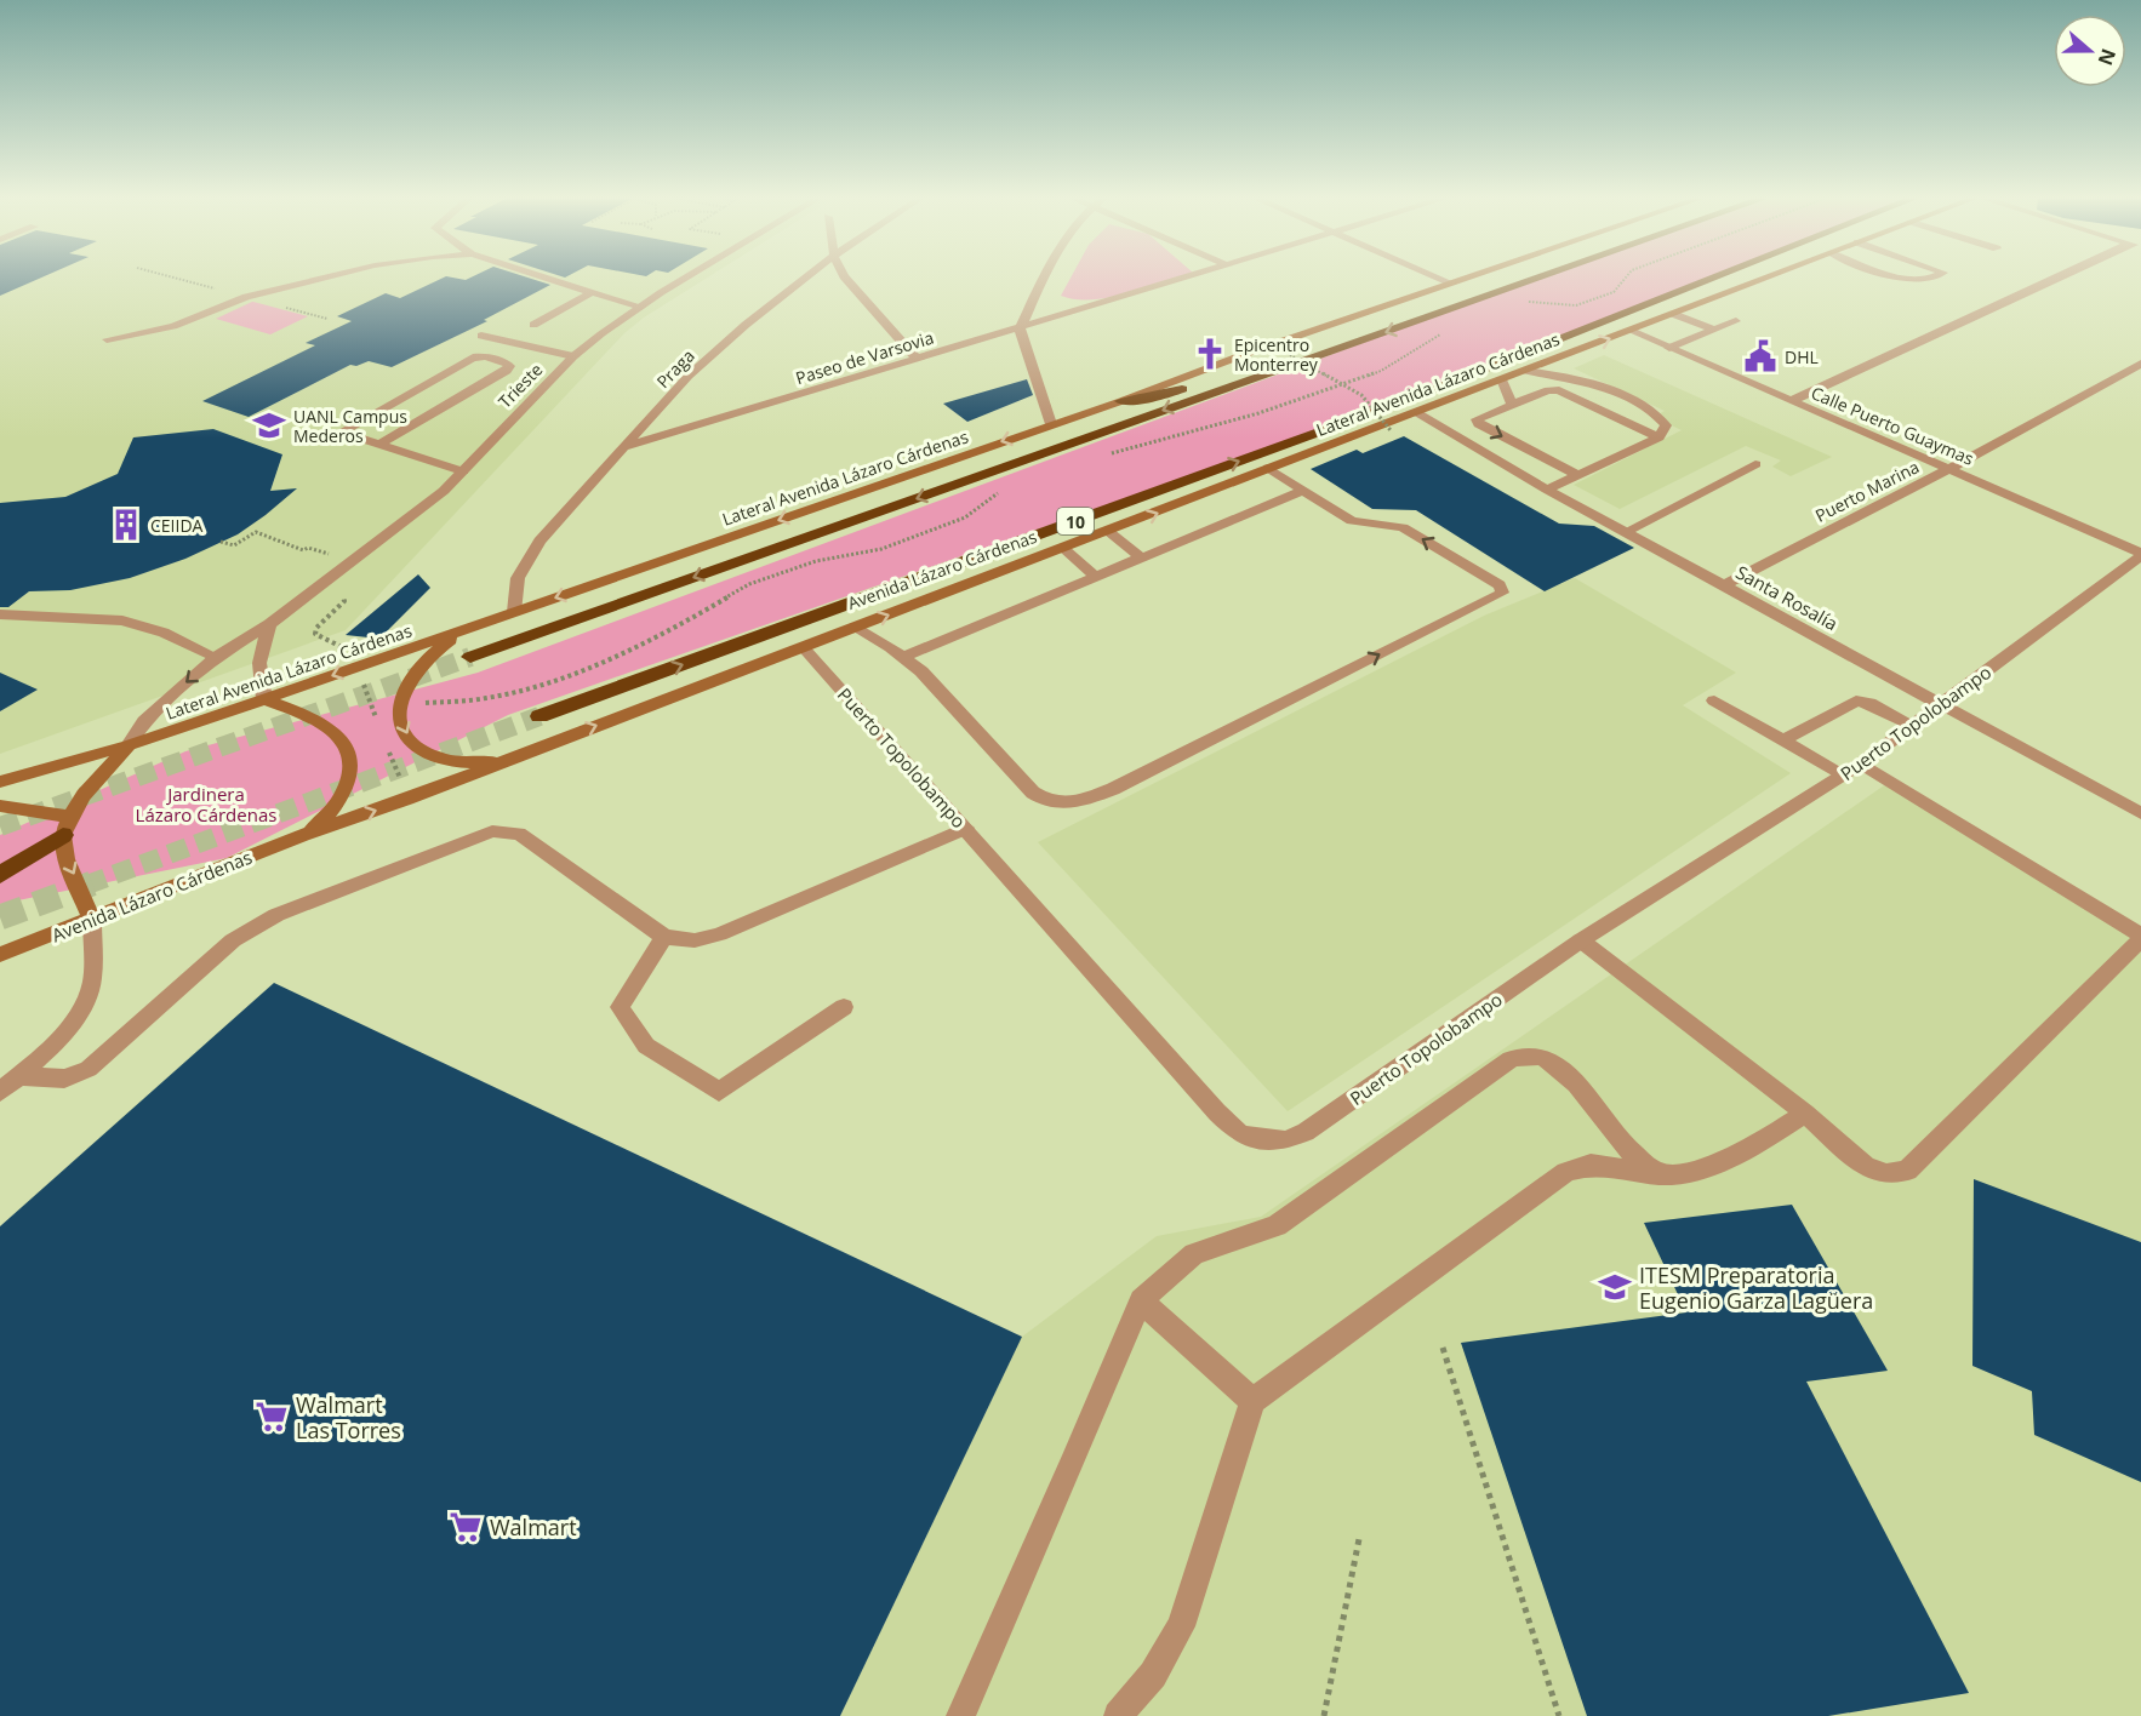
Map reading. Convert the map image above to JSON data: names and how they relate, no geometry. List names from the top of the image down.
{
  "streets": {
    "highway": ["10", "Avenida Lázaro Cárdenas"],
    "main road": ["Lateral Avenida Lázaro Cárdenas"],
    "street": [
      "Paseo de Varsovia",
      "Praga",
      "Trieste",
      "Calle Puerto Guaymas",
      "Puerto Marina",
      "Santa Rosalía",
      "Puerto Topolobampo"
    ]
  },
  "crossings": [
    ["Paseo de Varsovia", "Praga"],
    ["Praga", "Lateral Avenida Lázaro Cárdenas"],
    ["Lateral Avenida Lázaro Cárdenas", "Trieste"],
    ["Lateral Avenida Lázaro Cárdenas", "Calle Puerto Guaymas"],
    ["Lateral Avenida Lázaro Cárdenas", "Avenida Lázaro Cárdenas"],
    ["Lateral Avenida Lázaro Cárdenas", "Santa Rosalía"],
    ["Lateral Avenida Lázaro Cárdenas", "Puerto Topolobampo"],
    ["Calle Puerto Guaymas", "Puerto Marina"],
    ["Calle Puerto Guaymas", "Puerto Topolobampo"],
    ["Puerto Marina", "Santa Rosalía"],
    ["Santa Rosalía", "Puerto Topolobampo"]
  ],
  "parks": ["Jardinera Lázaro Cárdenas"],
  "places": {
    "church": ["Epicentro Monterrey"],
    "public building": ["DHL"],
    "school or university": ["UANL Campus Mederos", "ITESM Preparatoria Eugenio Garza Lagüera"],
    "building": ["CEIIDA"],
    "supermarket": ["Walmart Las Torres", "Walmart"]
  },
  "north": "right"
}
